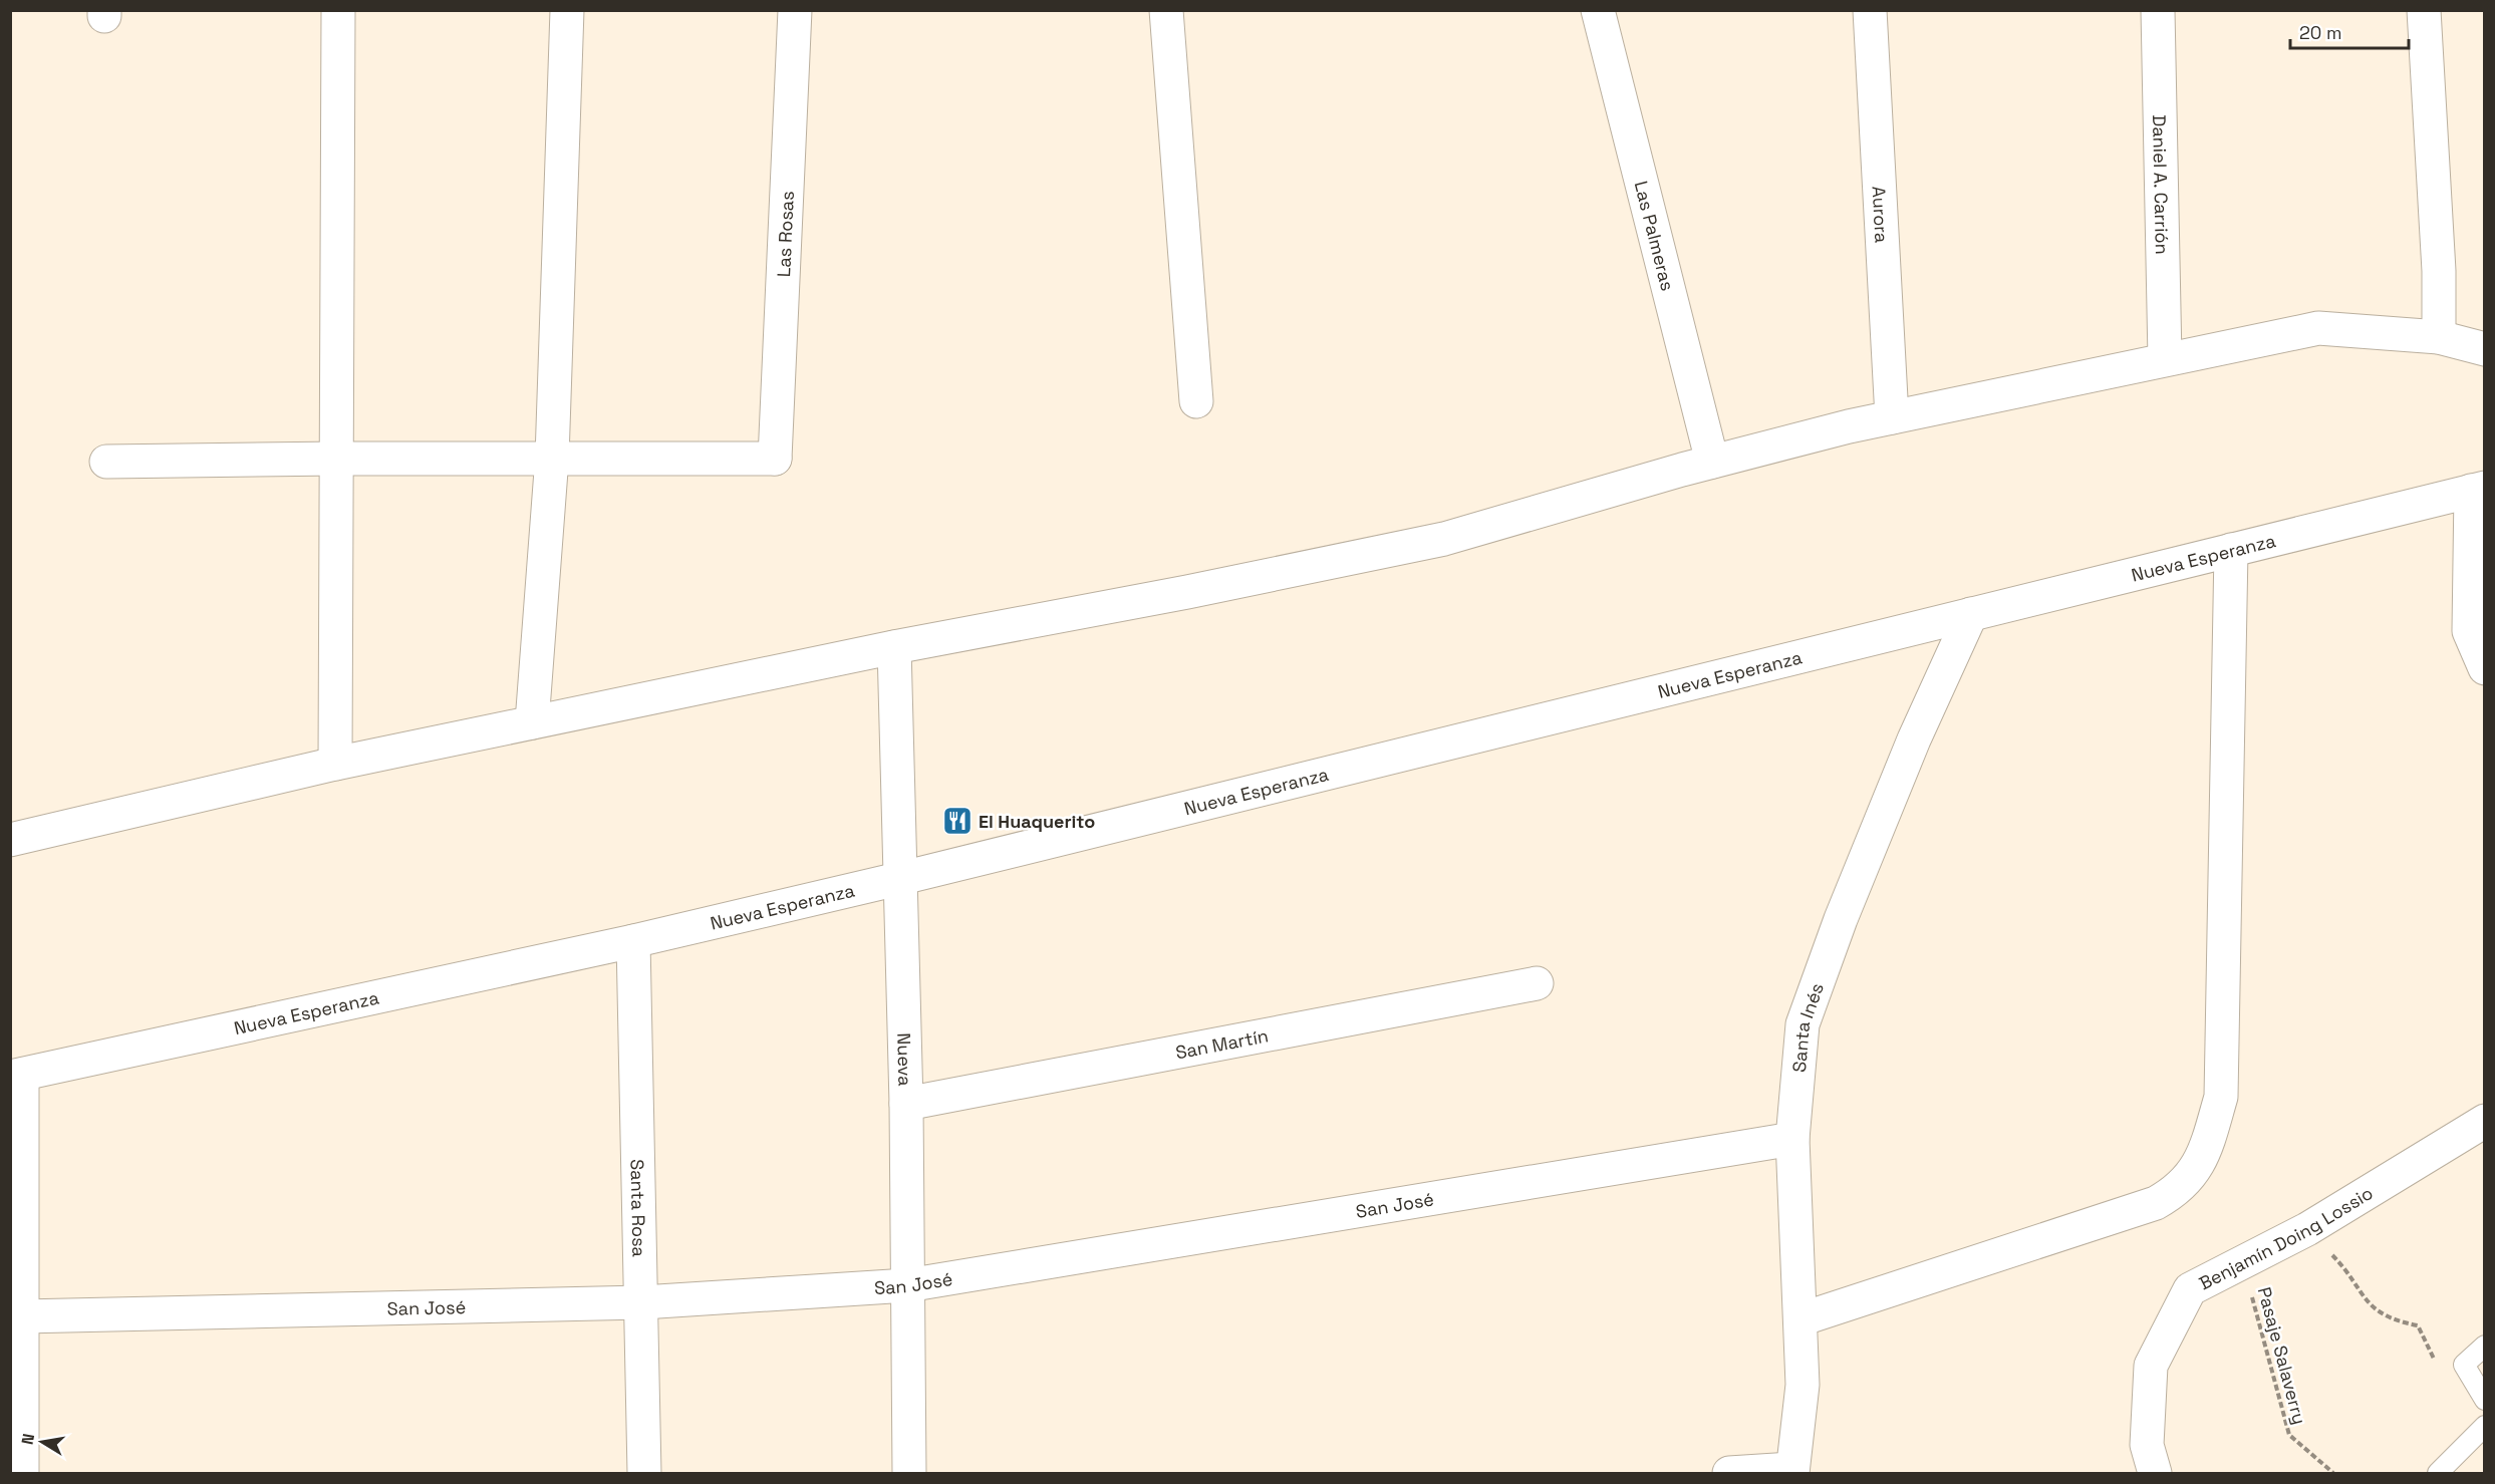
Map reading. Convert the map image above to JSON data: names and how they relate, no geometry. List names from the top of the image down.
{
  "streets": {
    "street": [
      "Daniel A. Carrión",
      "Aurora",
      "Las Rosas",
      "Las Palmeras",
      "Nueva Esperanza",
      "Santa Inés",
      "San Martín",
      "Nueva",
      "San José",
      "Santa Rosa",
      "Benjamín Doing Lossio"
    ],
    "path": ["Pasaje Salaverry"]
  },
  "crossings": [
    ["Nueva Esperanza", "Santa Inés"],
    ["Nueva Esperanza", "Nueva"],
    ["Nueva Esperanza", "Santa Rosa"],
    ["Santa Inés", "San José"],
    ["San Martín", "Nueva"],
    ["Nueva", "San José"],
    ["San José", "Santa Rosa"],
    ["Benjamín Doing Lossio", "Pasaje Salaverry"]
  ],
  "places": {
    "restaurant": ["El Huaquerito"]
  },
  "scale_bar": "20 m",
  "north": "left"
}
